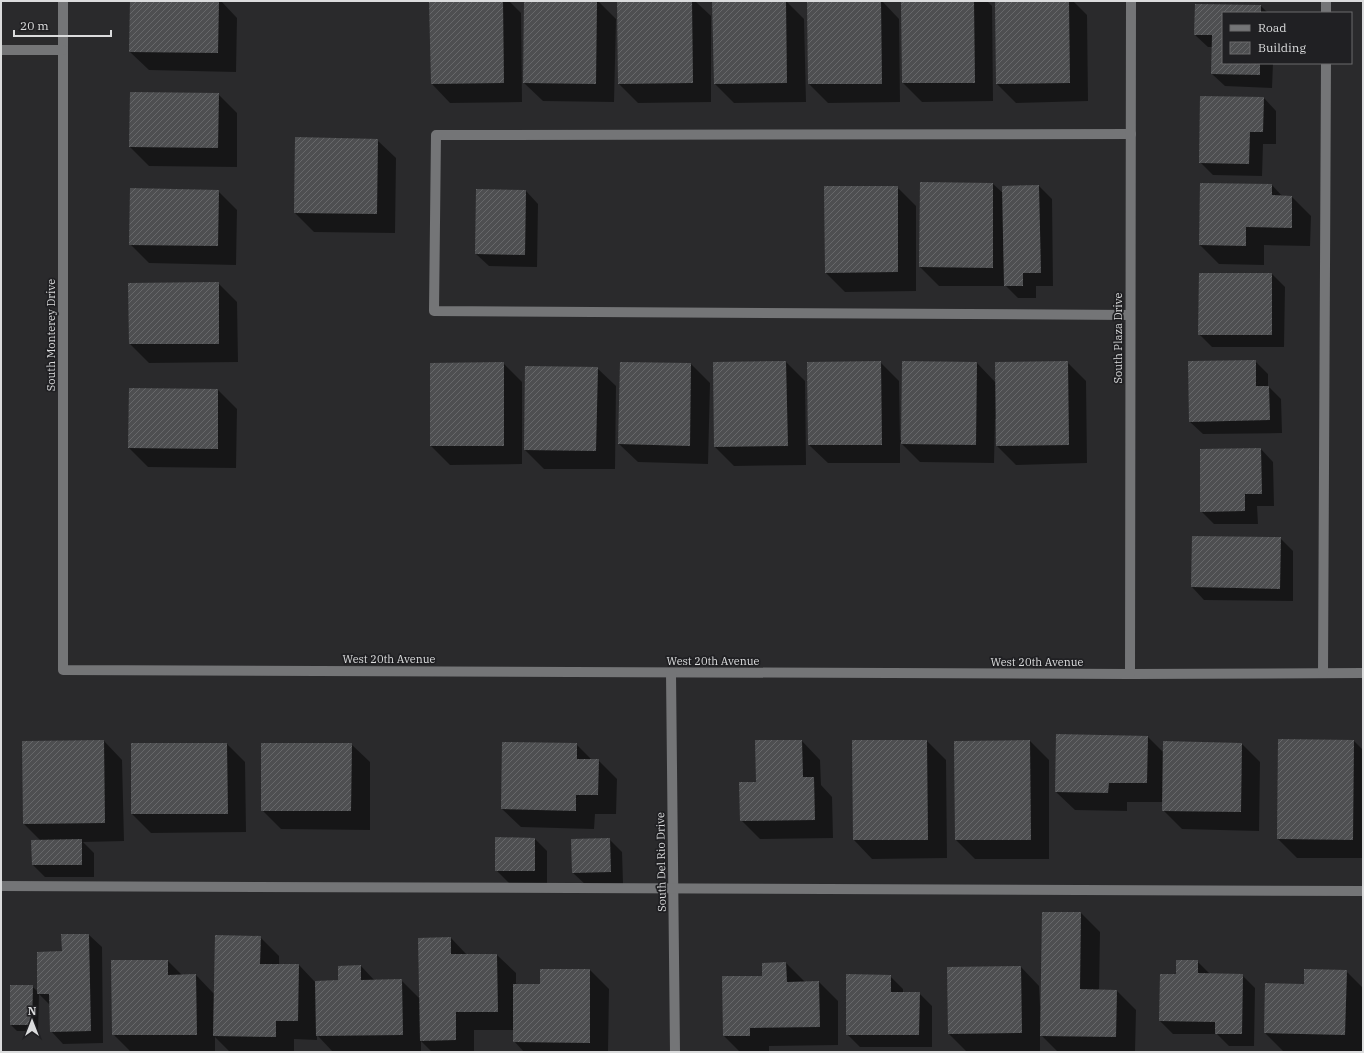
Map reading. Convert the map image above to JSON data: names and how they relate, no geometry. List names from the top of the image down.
{
  "streets": {
    "street": [
      "South Monterey Drive",
      "South Plaza Drive",
      "West 20th Avenue",
      "South Del Rio Drive"
    ]
  },
  "crossings": [
    ["South Monterey Drive", "West 20th Avenue"],
    ["South Plaza Drive", "West 20th Avenue"],
    ["West 20th Avenue", "South Del Rio Drive"]
  ],
  "legend": ["Road", "Building"],
  "scale_bar": "20 m",
  "north": "top"
}
